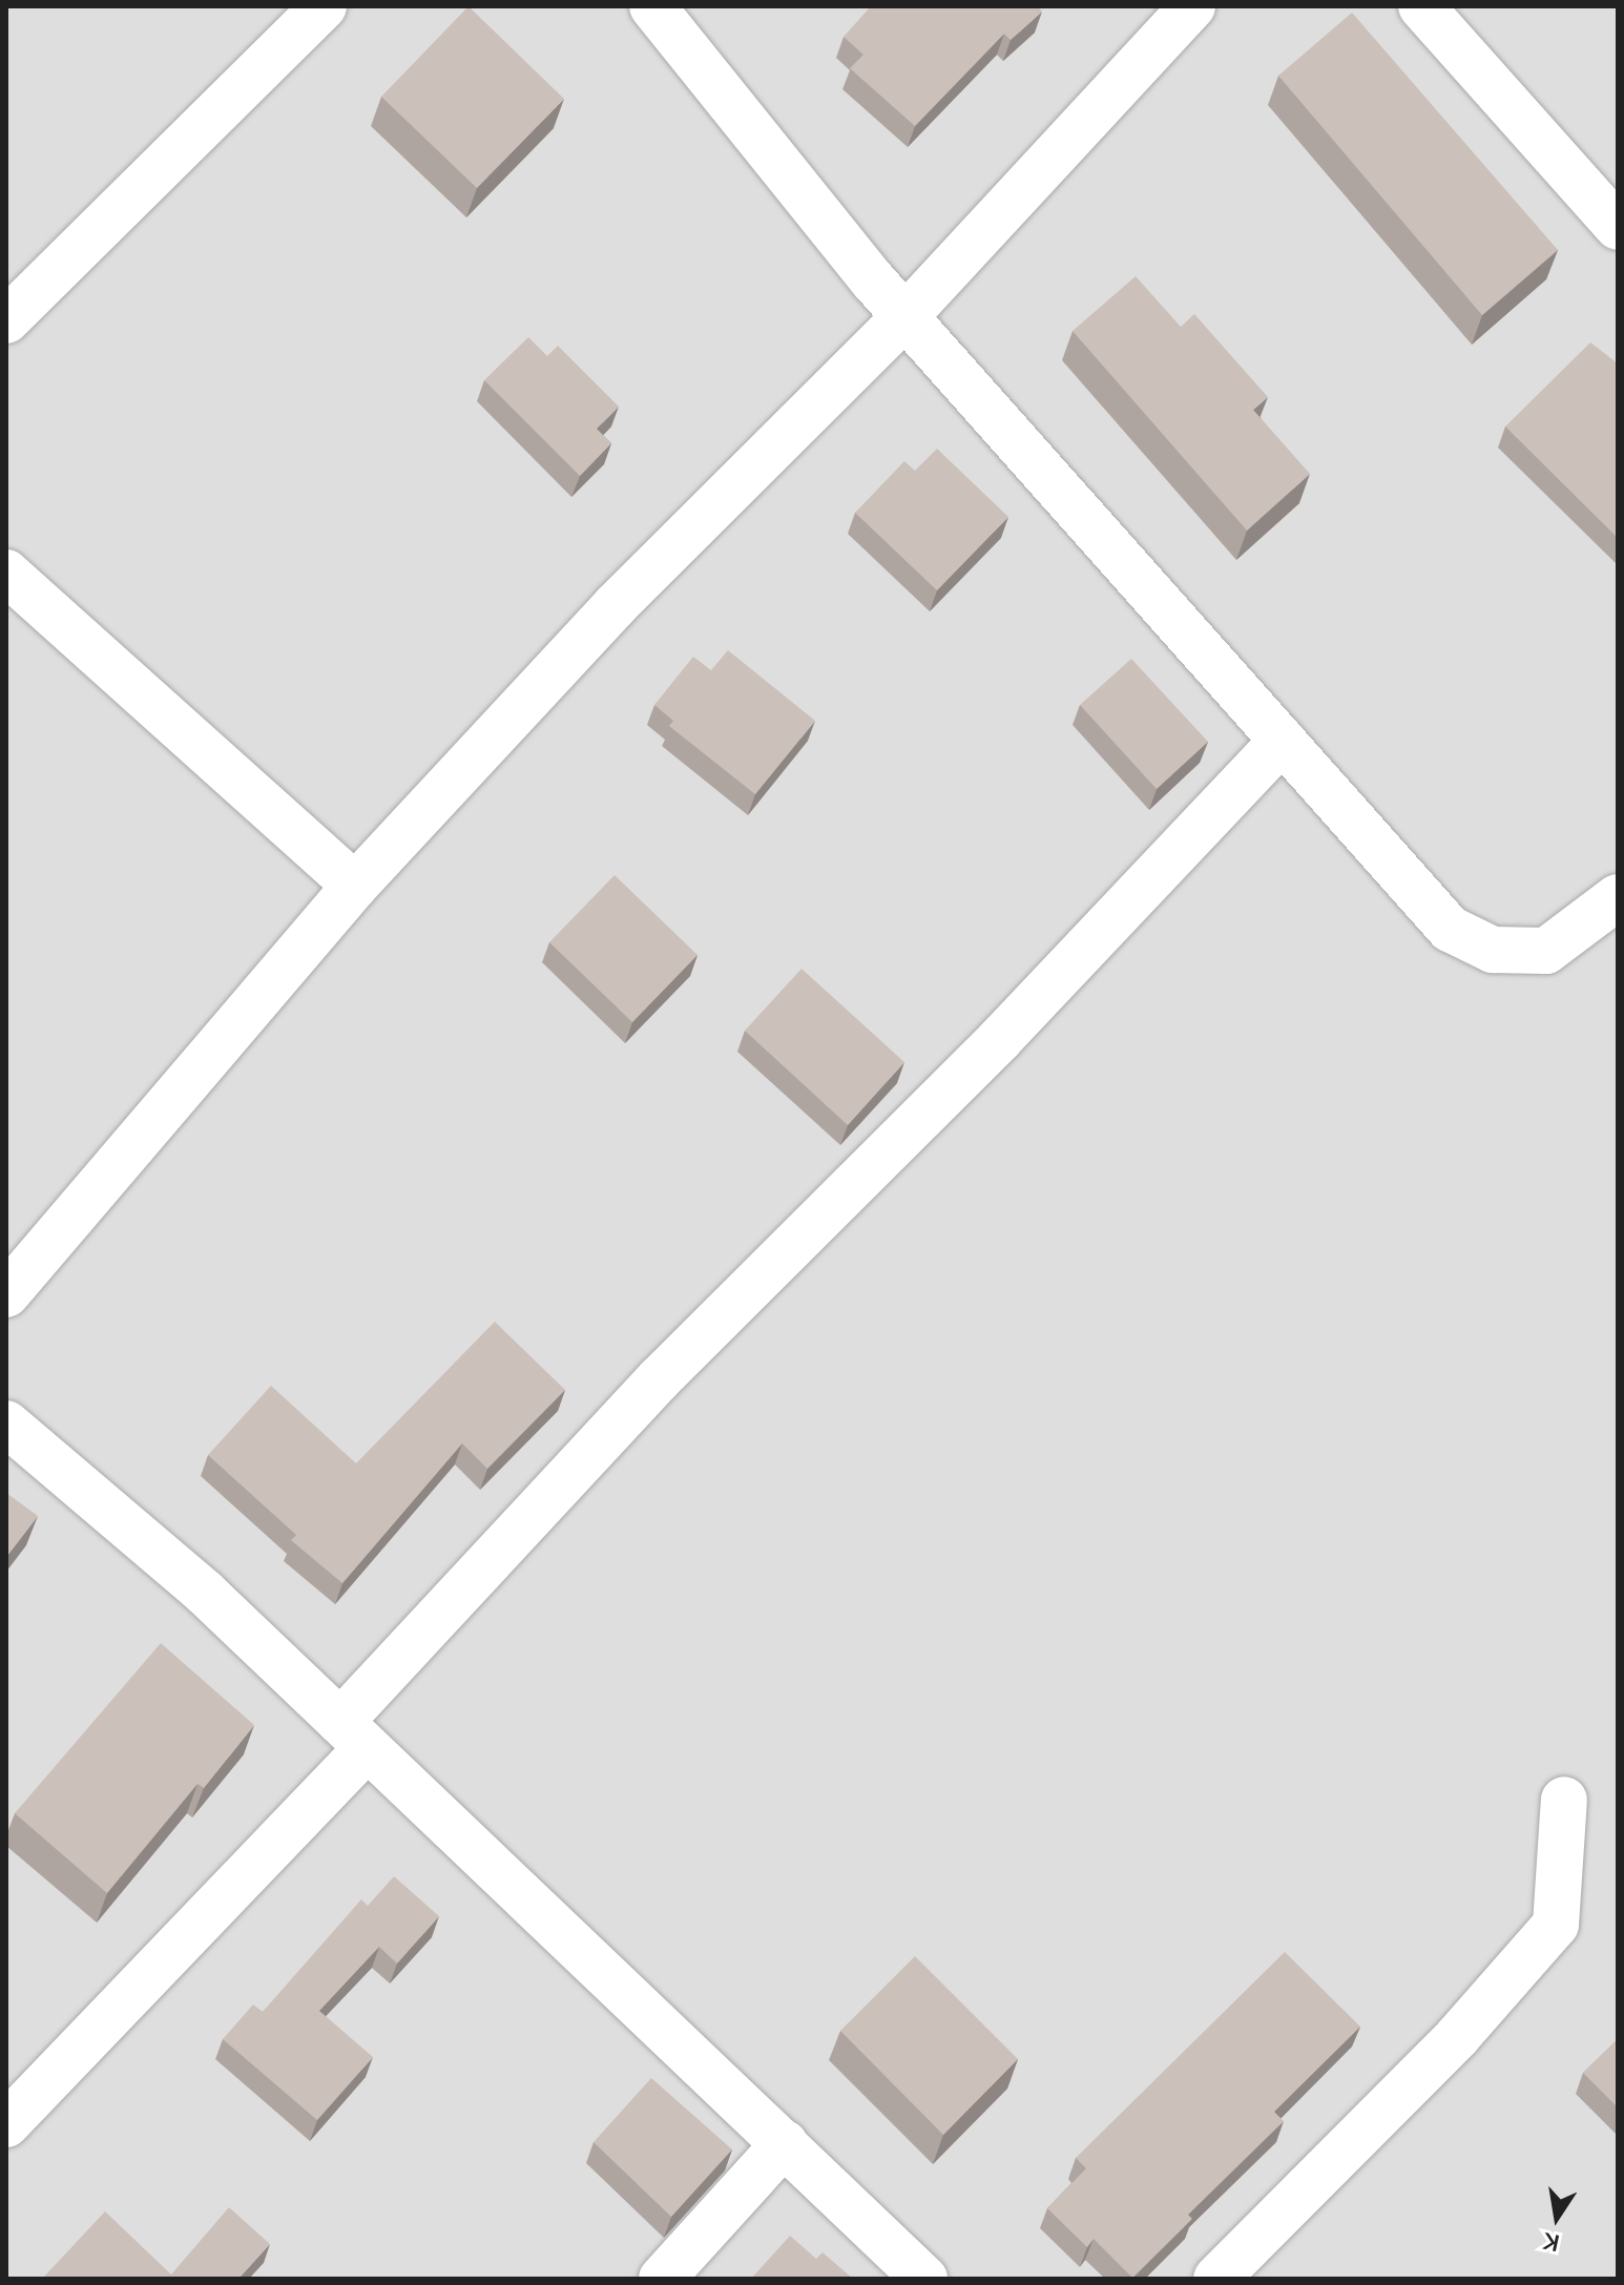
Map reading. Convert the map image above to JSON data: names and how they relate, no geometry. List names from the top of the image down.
{
  "north": "bottom"
}
